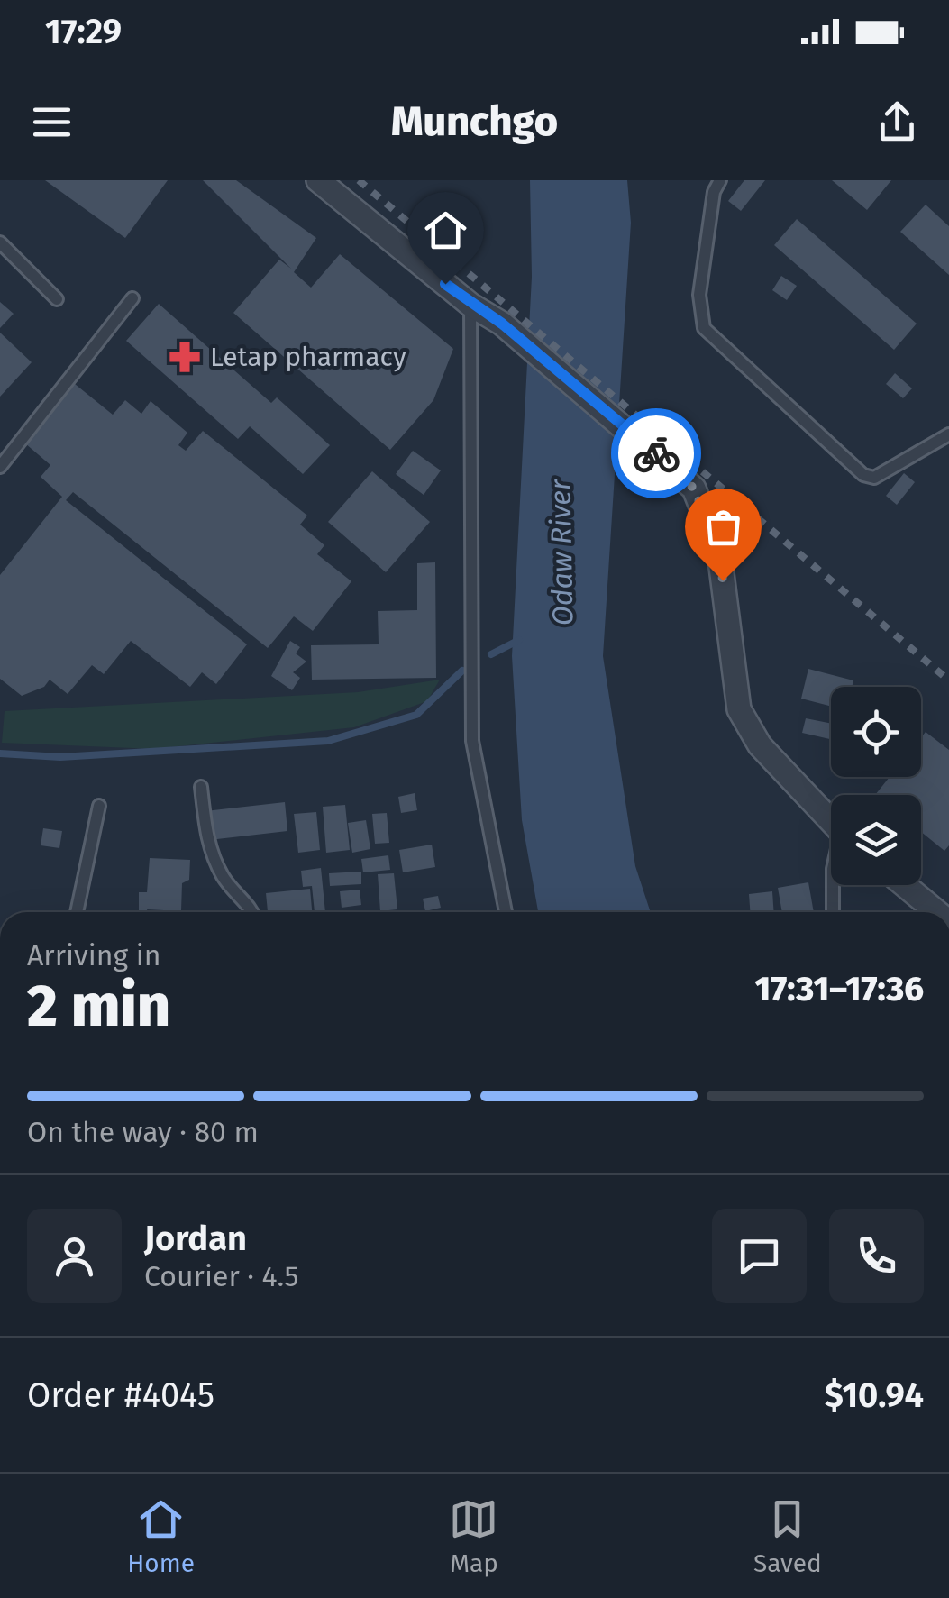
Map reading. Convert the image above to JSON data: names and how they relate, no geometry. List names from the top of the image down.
{
  "water": ["Odaw River"],
  "places": {
    "pharmacy": ["Letap pharmacy"]
  },
  "page": {
    "status": "17:29",
    "header": "Munchgo",
    "heading": ["2 min", "Arriving in", "17:31–17:36"],
    "panel": [
      "Jordan",
      "Courier · 4.5",
      "Order #4045",
      "$10.94"
    ],
    "bar": "On the way · 80 m",
    "tabs": ["Home", "Map", "Saved"]
  }
}
